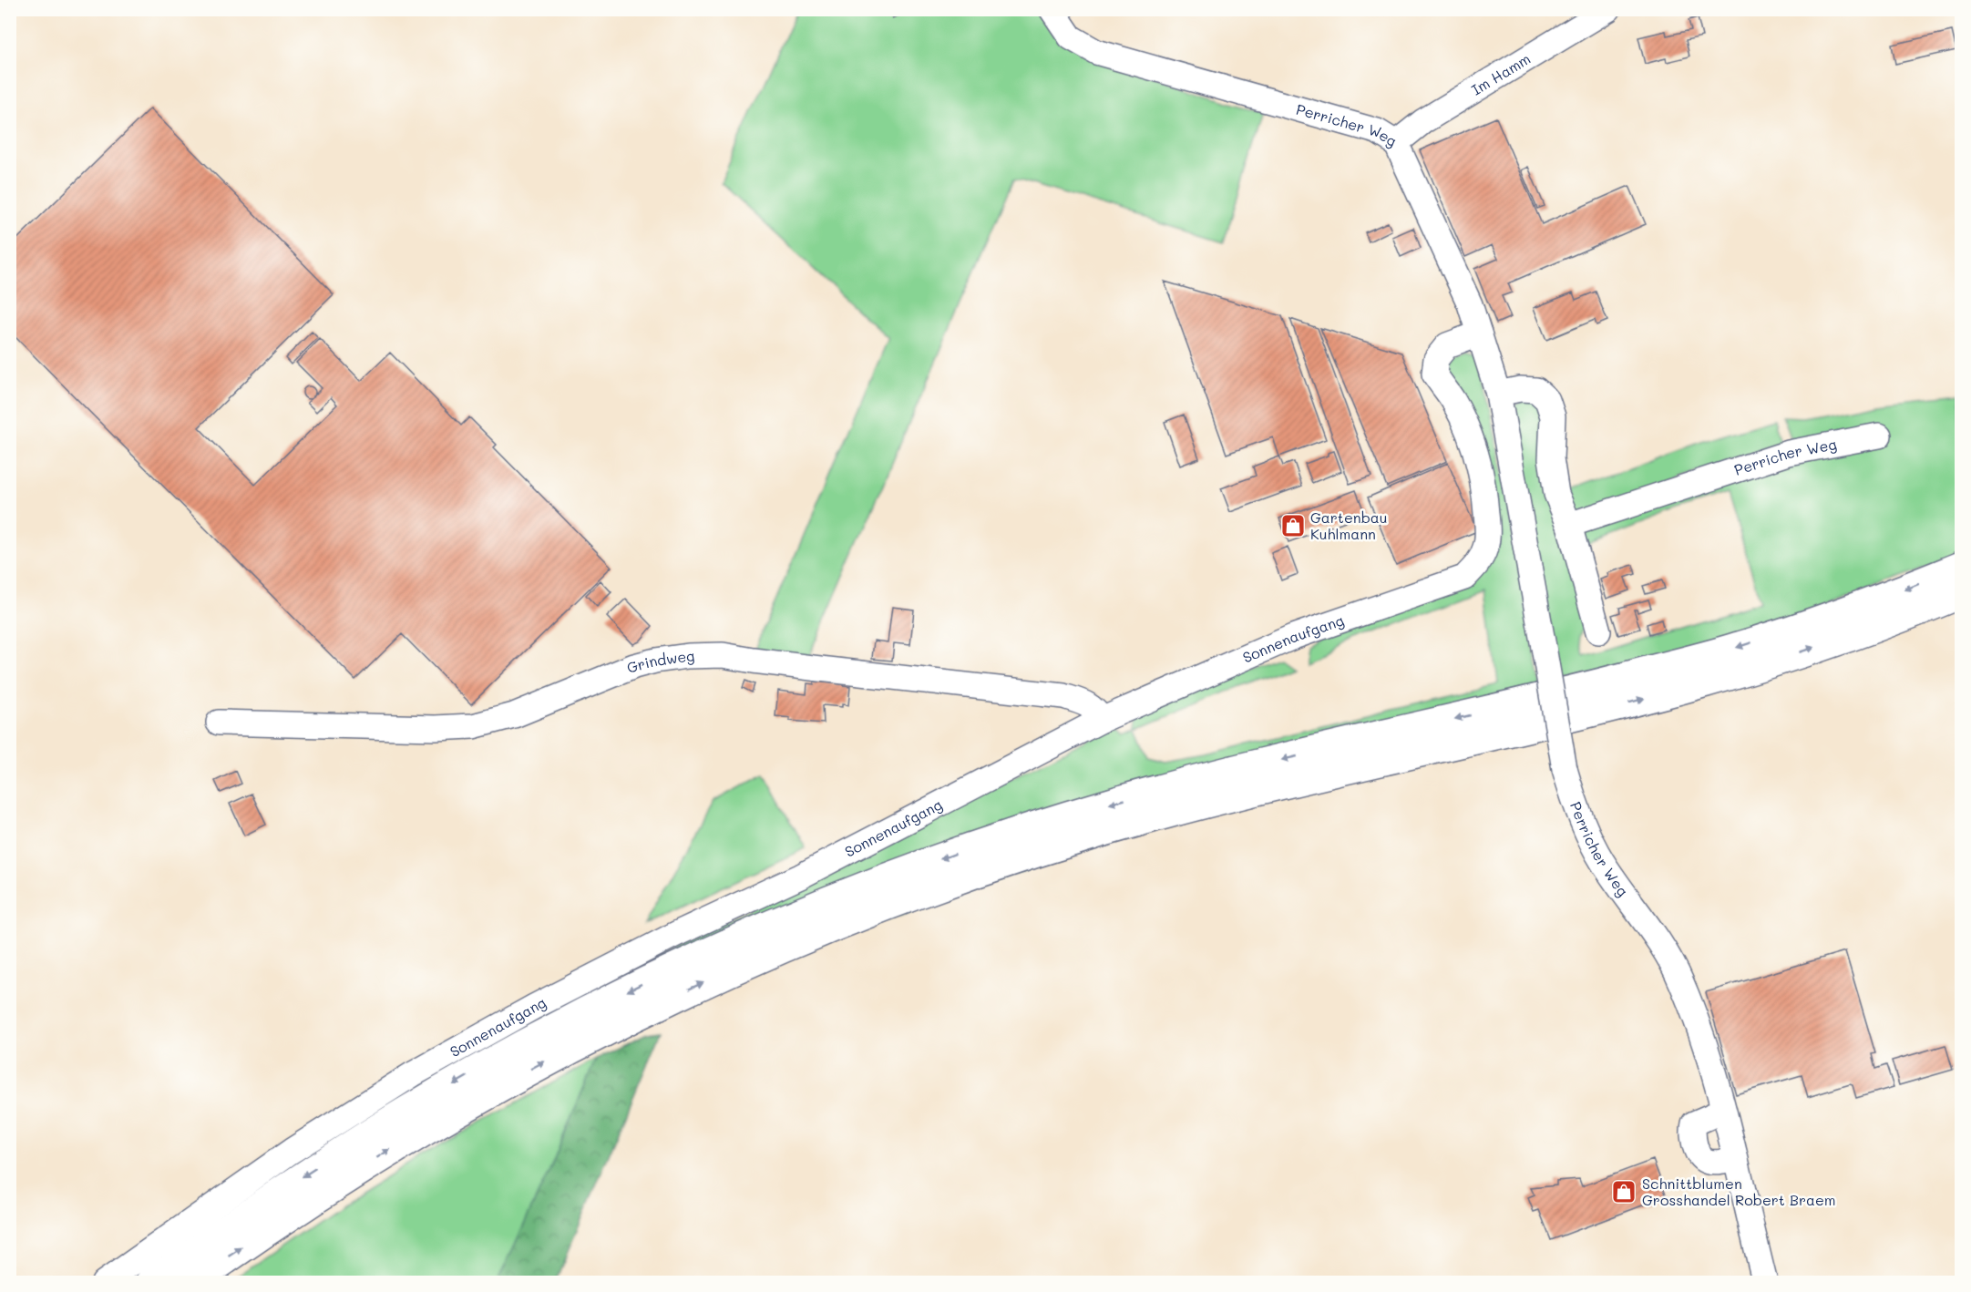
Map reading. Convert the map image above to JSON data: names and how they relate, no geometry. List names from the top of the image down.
{
  "streets": {
    "street": [
      "Im Hamm",
      "Perricher Weg",
      "Sonnenaufgang",
      "Grindweg"
    ]
  },
  "crossings": [
    ["Im Hamm", "Perricher Weg"],
    ["Perricher Weg", "Sonnenaufgang"],
    ["Sonnenaufgang", "Grindweg"]
  ],
  "places": {
    "shop": ["Gartenbau Kuhlmann", "Schnittblumen Grosshandel Robert Braem"]
  }
}
